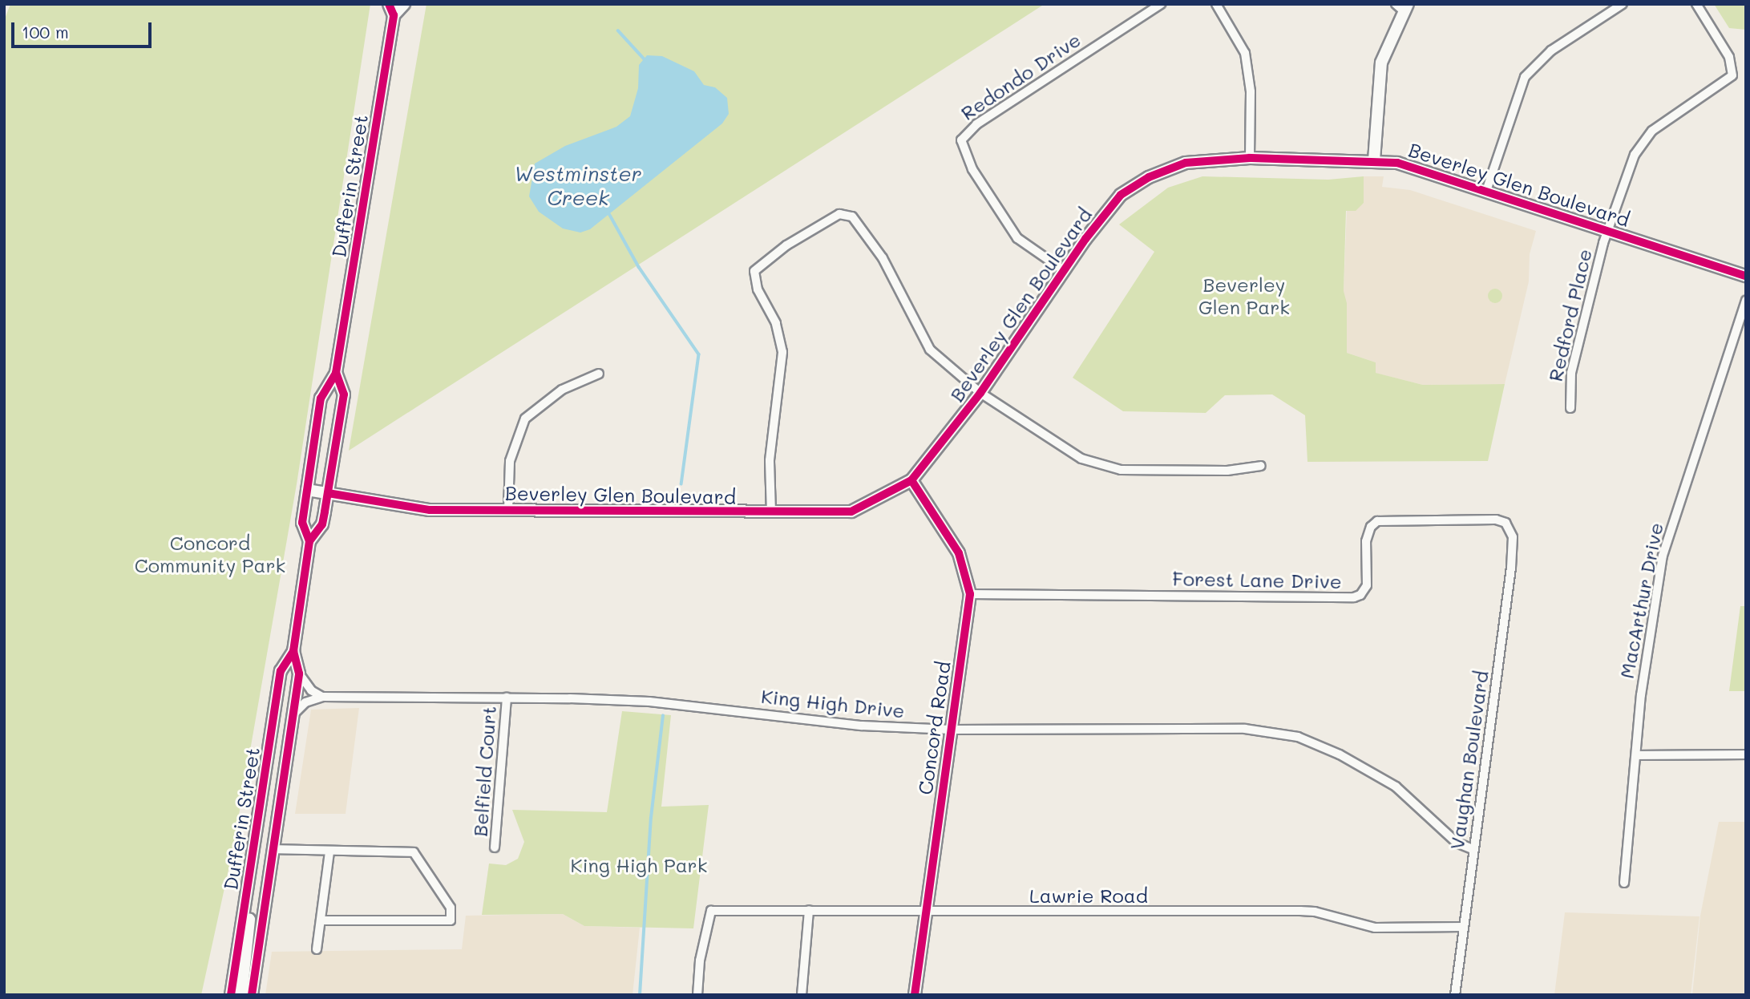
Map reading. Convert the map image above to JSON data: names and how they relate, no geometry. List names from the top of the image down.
{
  "streets": {
    "street": [
      "Redondo Drive",
      "Beverley Glen Boulevard",
      "Dufferin Street",
      "Redford Place",
      "Forest Lane Drive",
      "MacArthur Drive",
      "King High Drive",
      "Concord Road",
      "Vaughan Boulevard",
      "Belfield Court",
      "Lawrie Road"
    ]
  },
  "crossings": [
    ["Redondo Drive", "Beverley Glen Boulevard"],
    ["Beverley Glen Boulevard", "Dufferin Street"],
    ["Beverley Glen Boulevard", "Redford Place"],
    ["Beverley Glen Boulevard", "Concord Road"],
    ["Dufferin Street", "King High Drive"],
    ["Forest Lane Drive", "Concord Road"],
    ["Forest Lane Drive", "Vaughan Boulevard"],
    ["King High Drive", "Concord Road"],
    ["King High Drive", "Vaughan Boulevard"],
    ["King High Drive", "Belfield Court"],
    ["Concord Road", "Lawrie Road"],
    ["Vaughan Boulevard", "Lawrie Road"]
  ],
  "water": ["Westminster Creek"],
  "parks": ["Beverley Glen Park", "Concord Community Park", "King High Park"],
  "scale_bar": "100 m"
}
